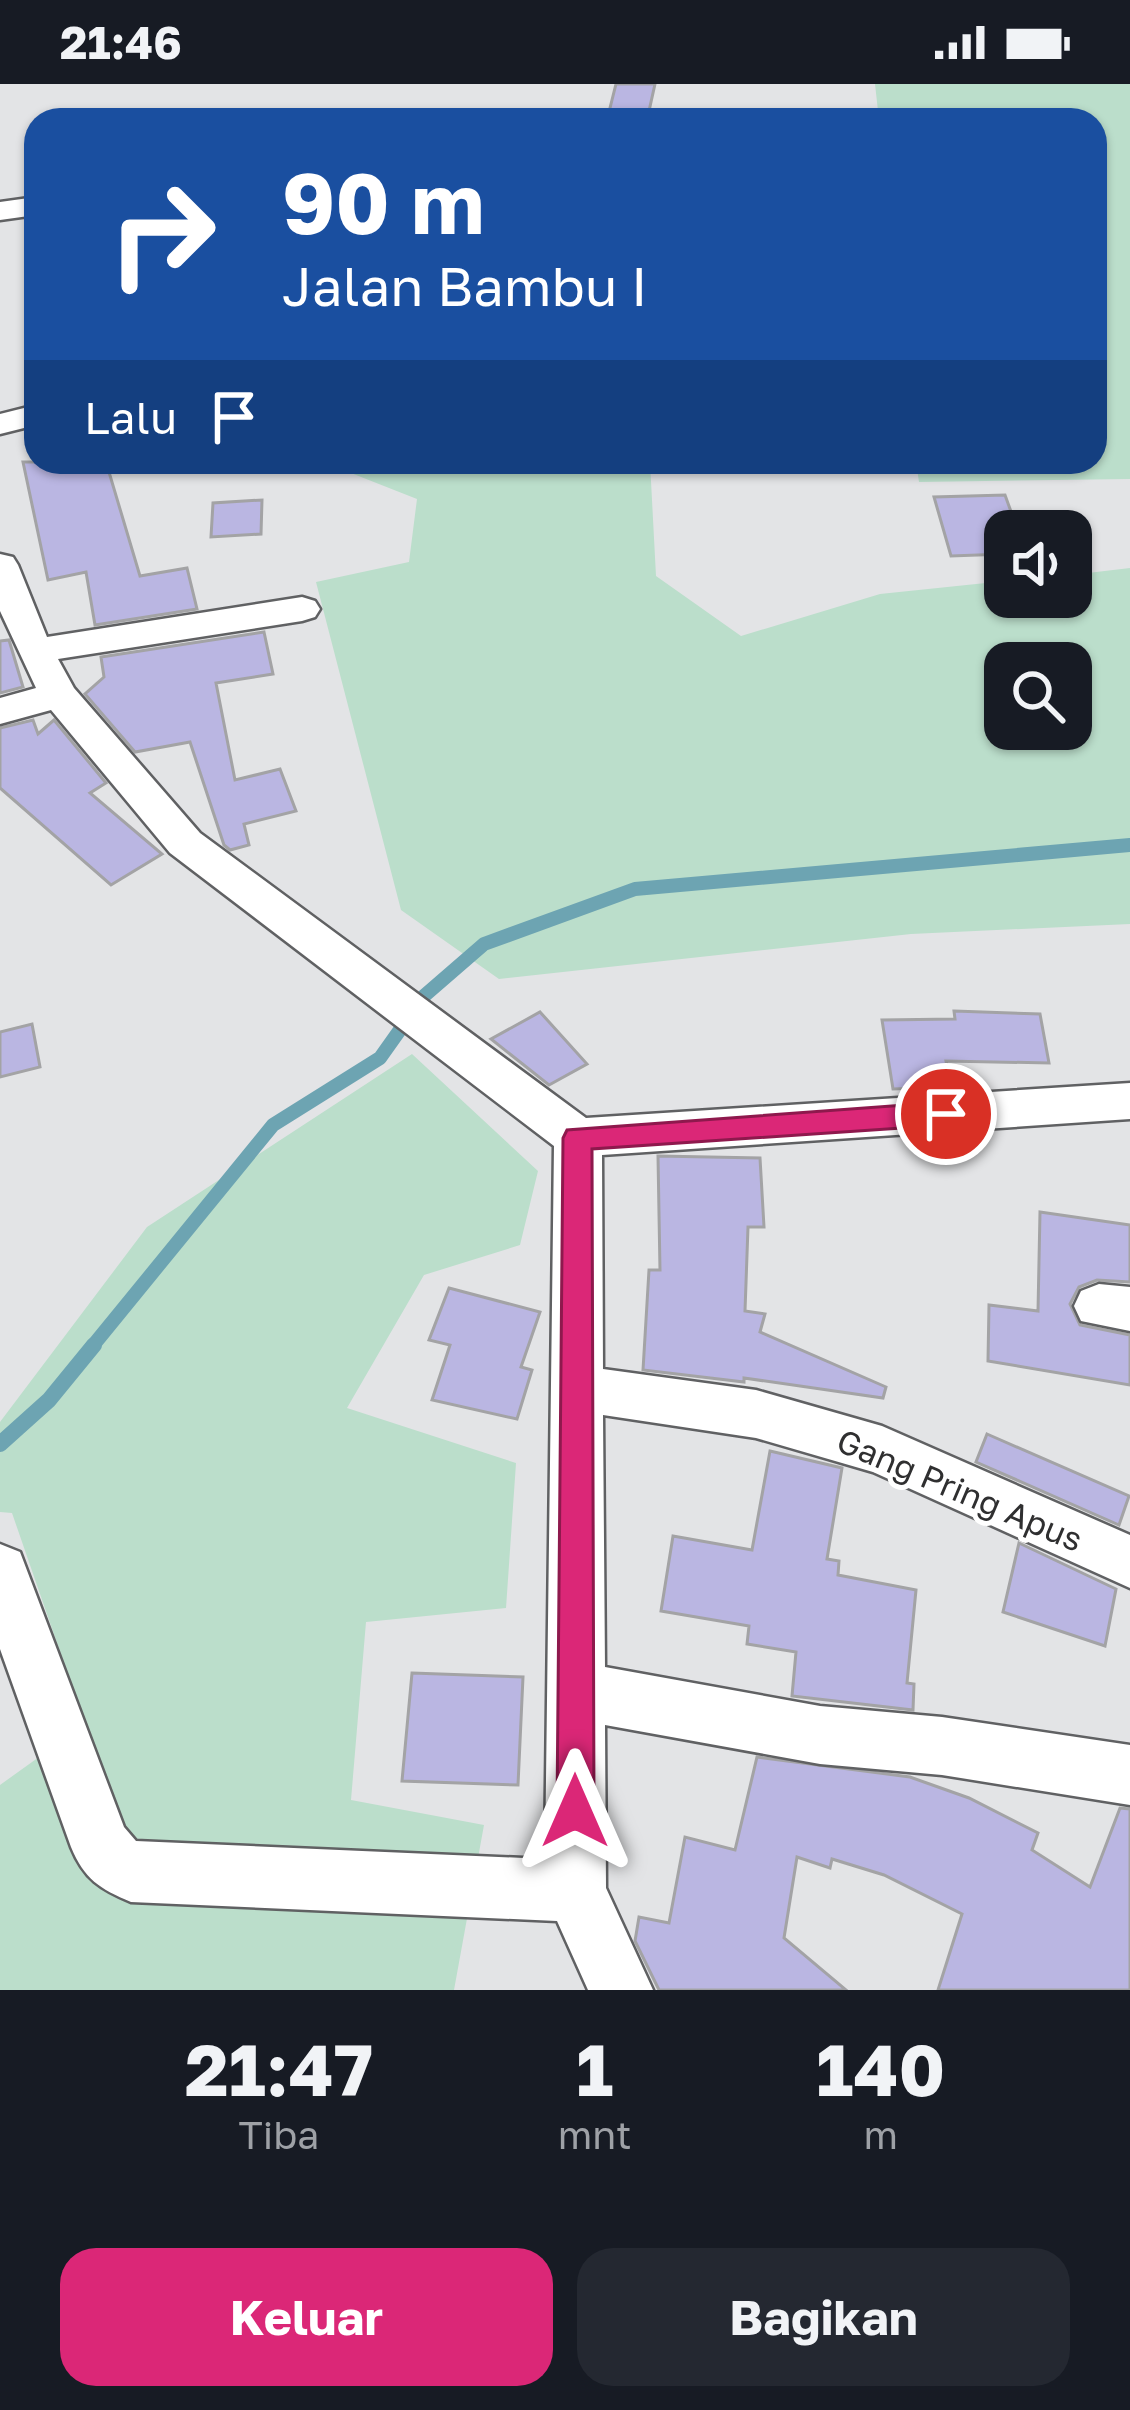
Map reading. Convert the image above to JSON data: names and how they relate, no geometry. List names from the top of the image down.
{
  "streets": {
    "street": ["Gang Pring Apus"]
  },
  "page": {
    "status": "21:46",
    "turn": ["90 m", "Jalan Bambu I"],
    "then": "Lalu",
    "eta": [
      "21:47",
      "Tiba",
      "1",
      "mnt",
      "140",
      "m"
    ],
    "buttons": ["Keluar", "Bagikan"]
  }
}
